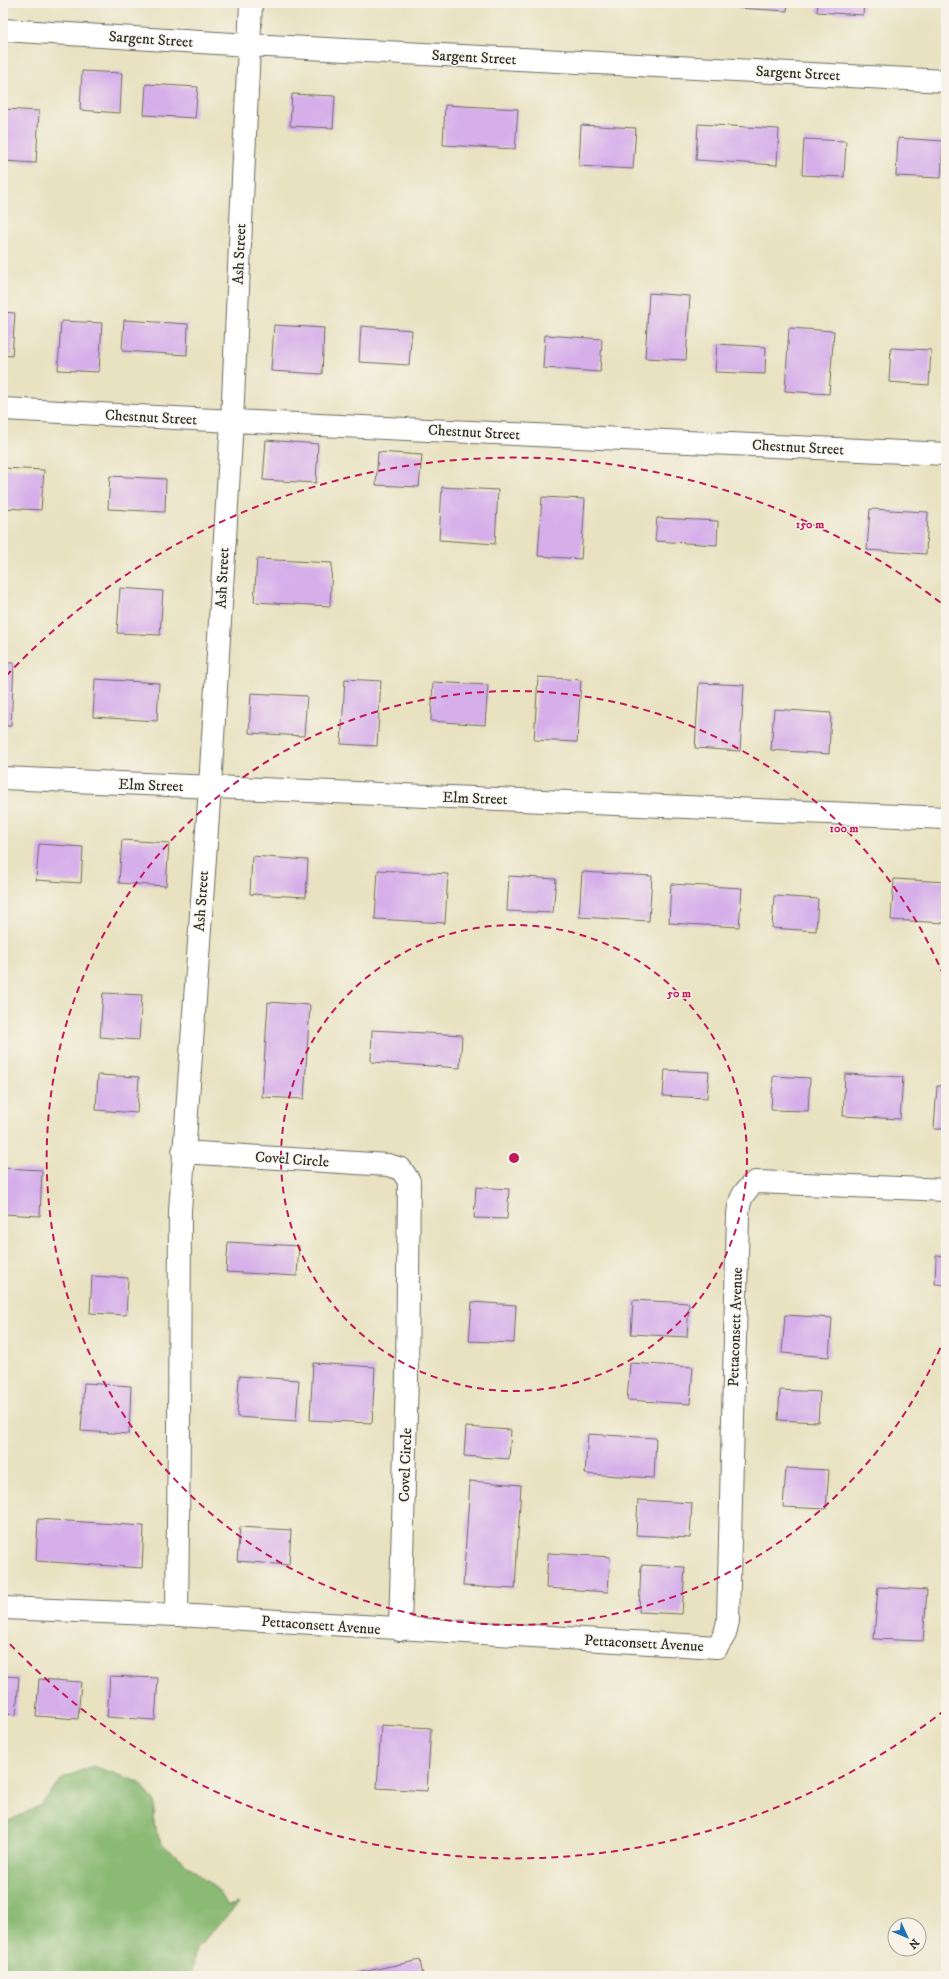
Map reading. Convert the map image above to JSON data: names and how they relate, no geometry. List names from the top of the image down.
{
  "streets": {
    "street": [
      "Sargent Street",
      "Ash Street",
      "Chestnut Street",
      "Elm Street",
      "Covel Circle",
      "Pettaconsett Avenue"
    ]
  },
  "crossings": [
    ["Sargent Street", "Ash Street"],
    ["Ash Street", "Chestnut Street"],
    ["Ash Street", "Elm Street"],
    ["Ash Street", "Covel Circle"],
    ["Covel Circle", "Pettaconsett Avenue"]
  ],
  "north": "bottom right",
  "rings": ["150 m", "100 m", "50 m"]
}
